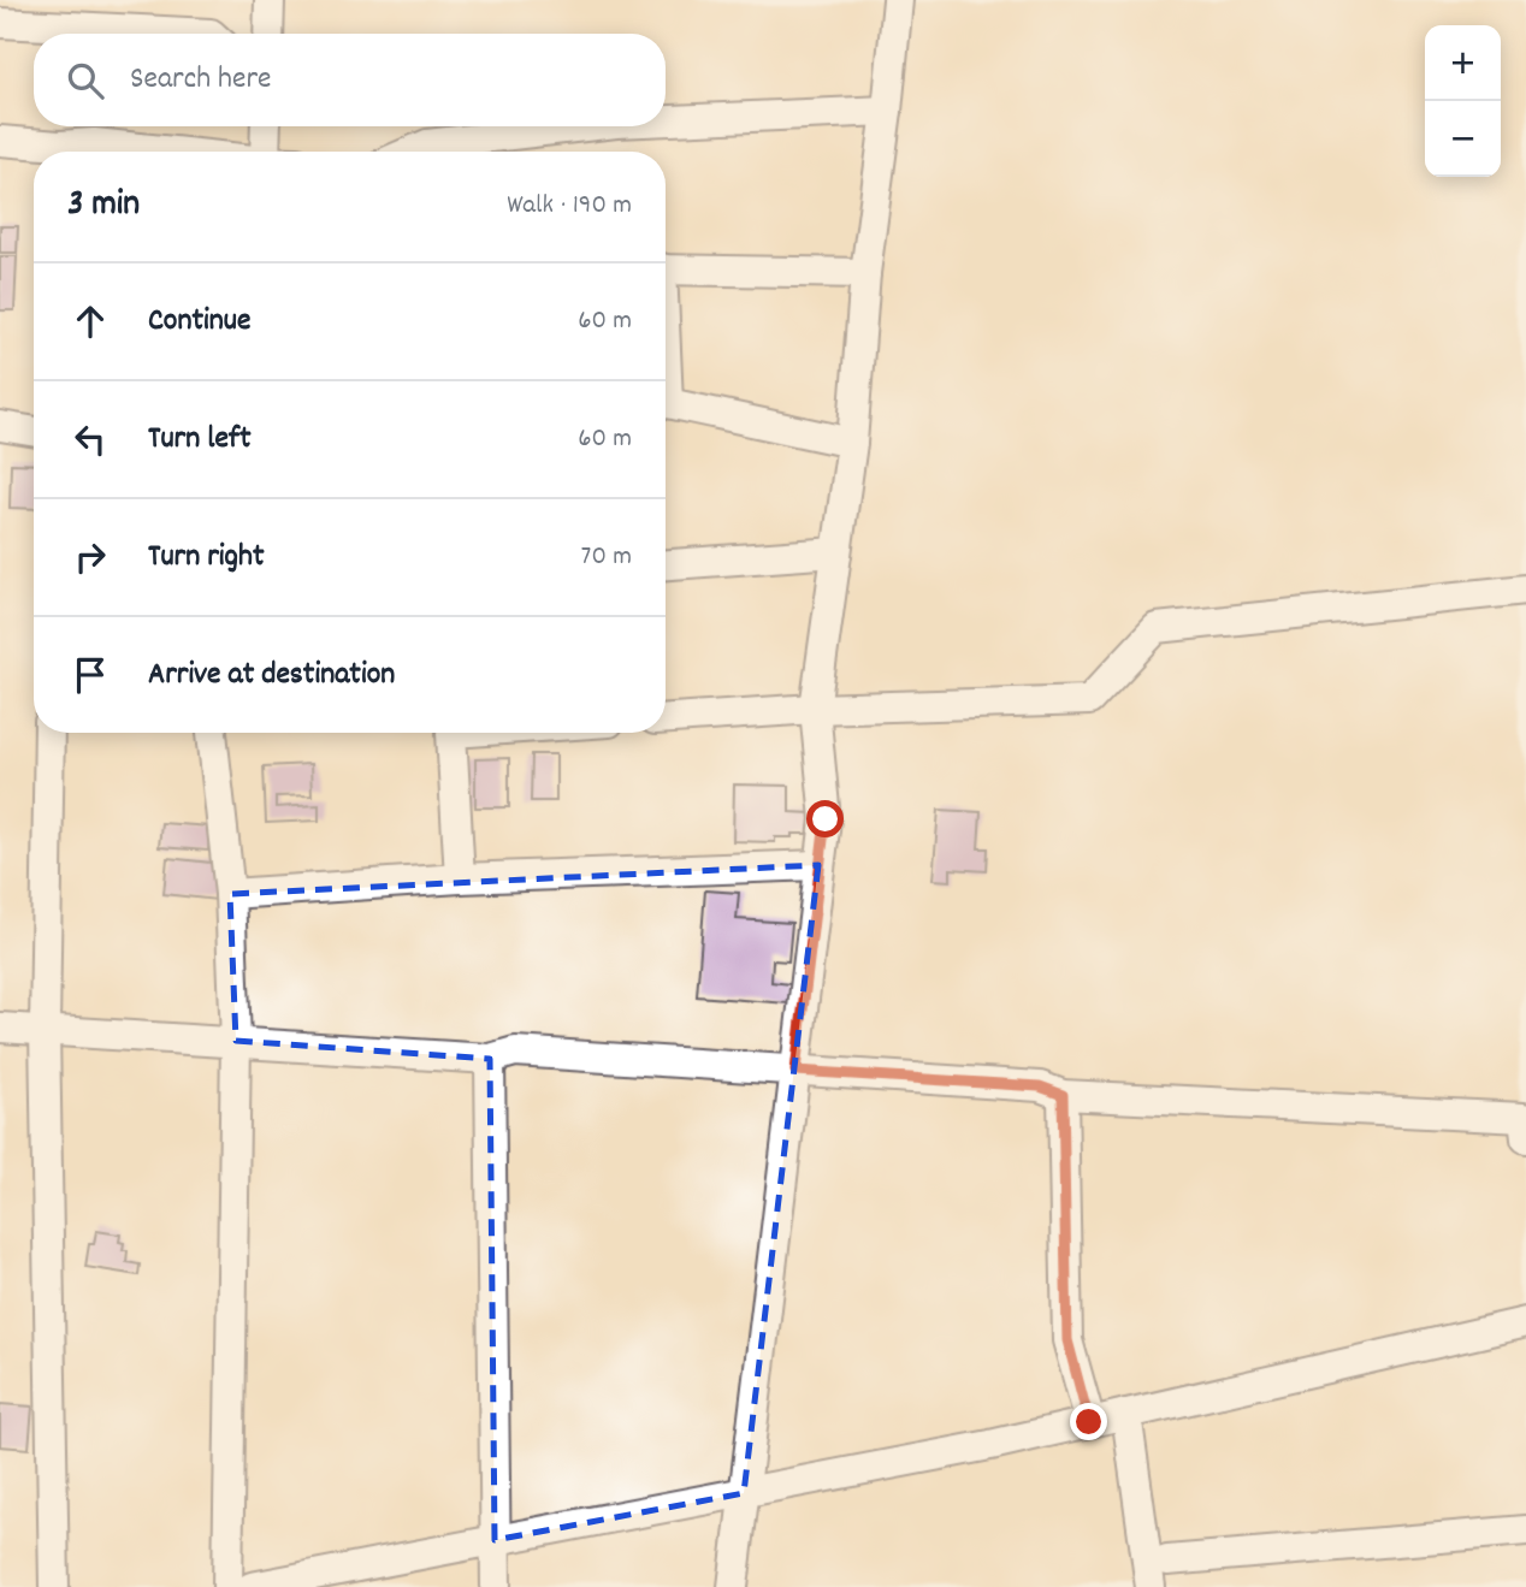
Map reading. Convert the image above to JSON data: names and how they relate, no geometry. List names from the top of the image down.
{
  "page": {
    "map_buttons": ["+", "−"],
    "search": "Search here",
    "heading": ["3 min", "Walk · 190 m"],
    "list": [
      ["Continue", "60 m"],
      ["Turn left", "60 m"],
      ["Turn right", "70 m"],
      "Arrive at destination"
    ]
  }
}
